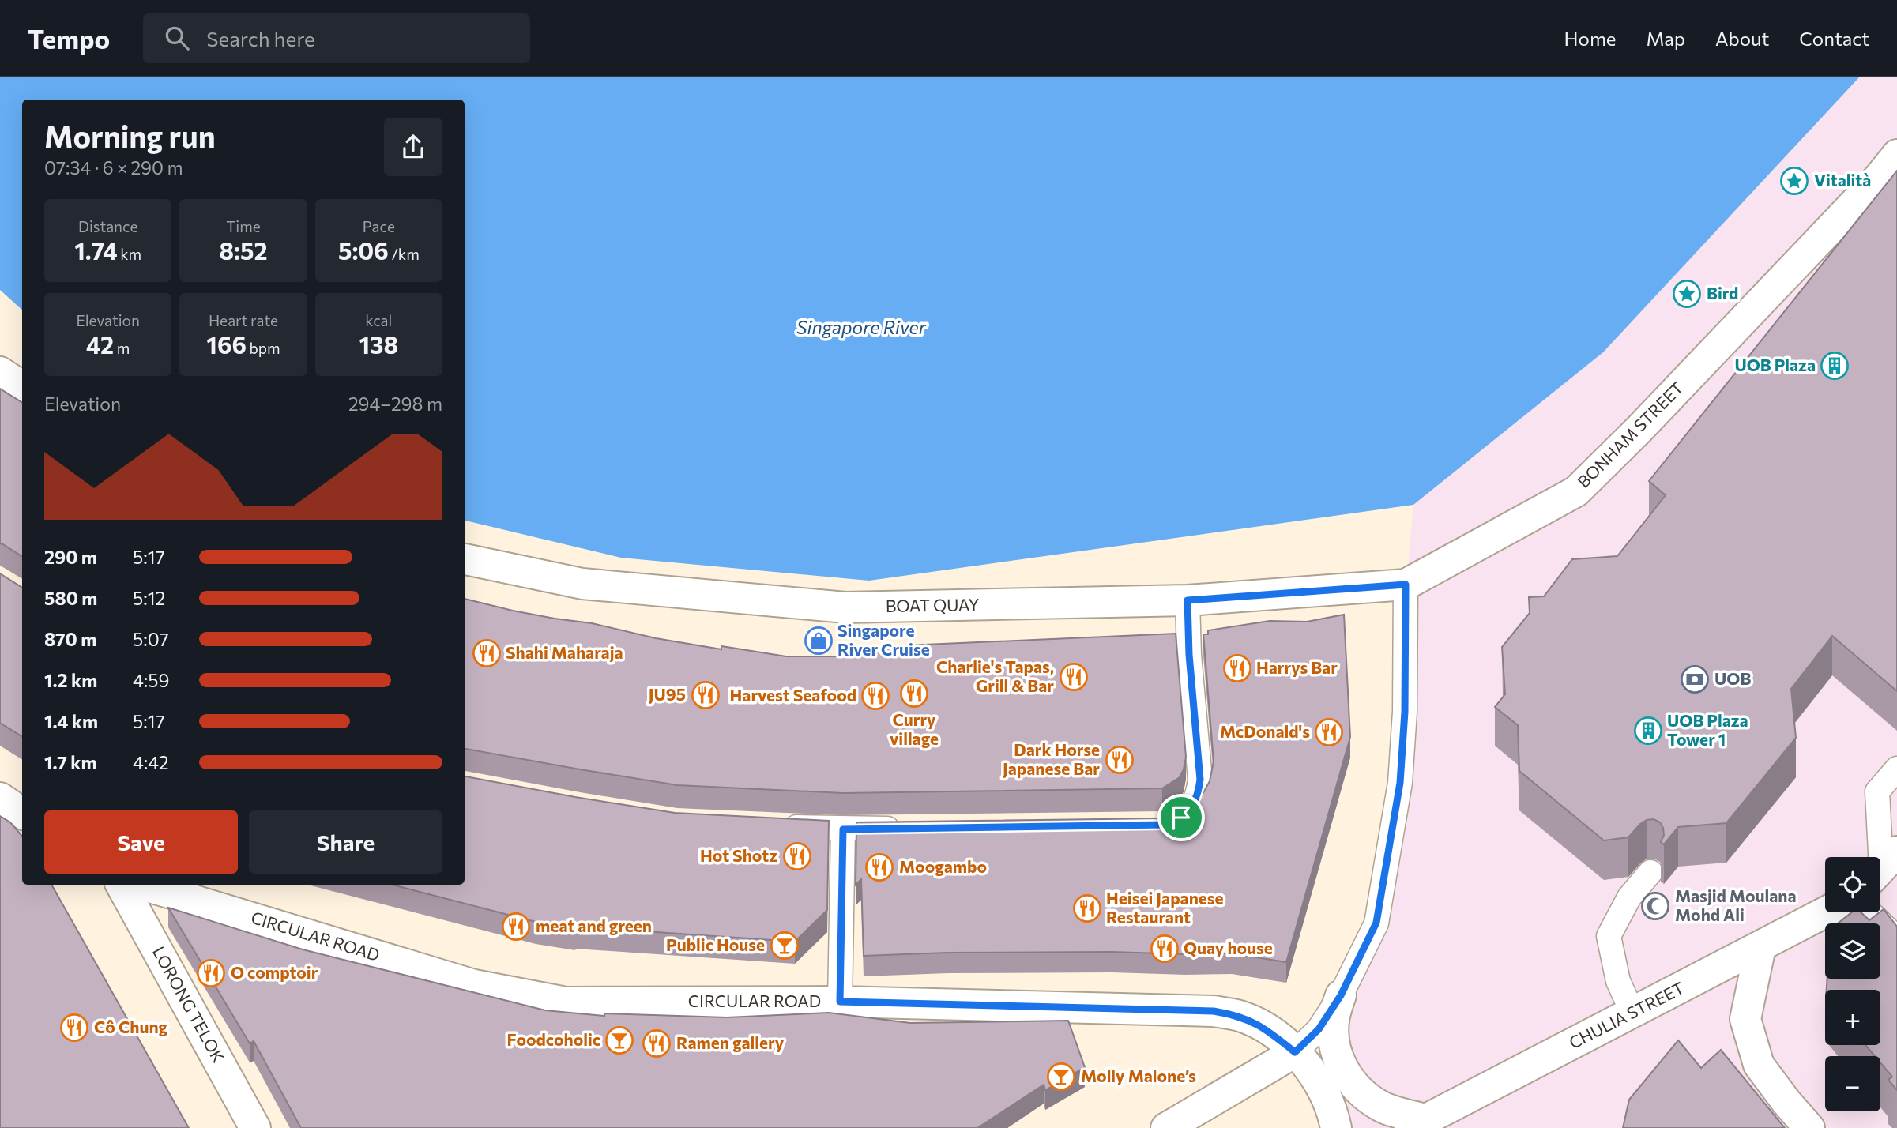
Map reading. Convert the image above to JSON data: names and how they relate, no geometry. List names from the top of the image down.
{
  "streets": {
    "street": [
      "BONHAM STREET",
      "BOAT QUAY",
      "CIRCULAR ROAD",
      "LORONG TELOK",
      "CHULIA STREET"
    ]
  },
  "crossings": [
    ["BONHAM STREET", "BOAT QUAY"]
  ],
  "water": ["Singapore River"],
  "places": {
    "place": ["Vitalità", "Bird"],
    "building": ["UOB Plaza", "UOB Plaza Tower 1"],
    "shop": ["Singapore River Cruise"],
    "restaurant": [
      "Shahi Maharaja",
      "Harrys Bar",
      "Charlie's Tapas, Grill & Bar",
      "Curry village",
      "JU95",
      "Harvest Seafood",
      "McDonald's",
      "Dark Horse Japanese Bar",
      "Hot Shotz",
      "Moogambo",
      "Heisei Japanese Restaurant",
      "meat and green",
      "Quay house",
      "O comptoir",
      "Cô Chung",
      "Ramen gallery"
    ],
    "bank": ["UOB"],
    "mosque": ["Masjid Moulana Mohd Ali"],
    "bar": ["Public House", "Foodcoholic", "Molly Malone’s"]
  },
  "page": {
    "header": "Tempo",
    "search": "Search here",
    "nav": [
      "Home",
      "Map",
      "About",
      "Contact"
    ],
    "heading": ["Morning run", "07:34 · 6 × 290 m"],
    "stats": [
      ["Distance", "1.74 km"],
      ["Time", "8:52"],
      ["Pace", "5:06 /km"],
      ["Elevation", "42 m"],
      ["Heart rate", "166 bpm"],
      ["kcal", "138"]
    ],
    "chart": ["Elevation", "294–298 m"],
    "list": [
      {
        "name": "290 m",
        "note": "5:17"
      },
      {
        "name": "580 m",
        "note": "5:12"
      },
      {
        "name": "870 m",
        "note": "5:07"
      },
      {
        "name": "1.2 km",
        "note": "4:59"
      },
      {
        "name": "1.4 km",
        "note": "5:17"
      },
      {
        "name": "1.7 km",
        "note": "4:42"
      }
    ],
    "buttons": ["Save", "Share"],
    "map_buttons": ["+", "−"]
  }
}
